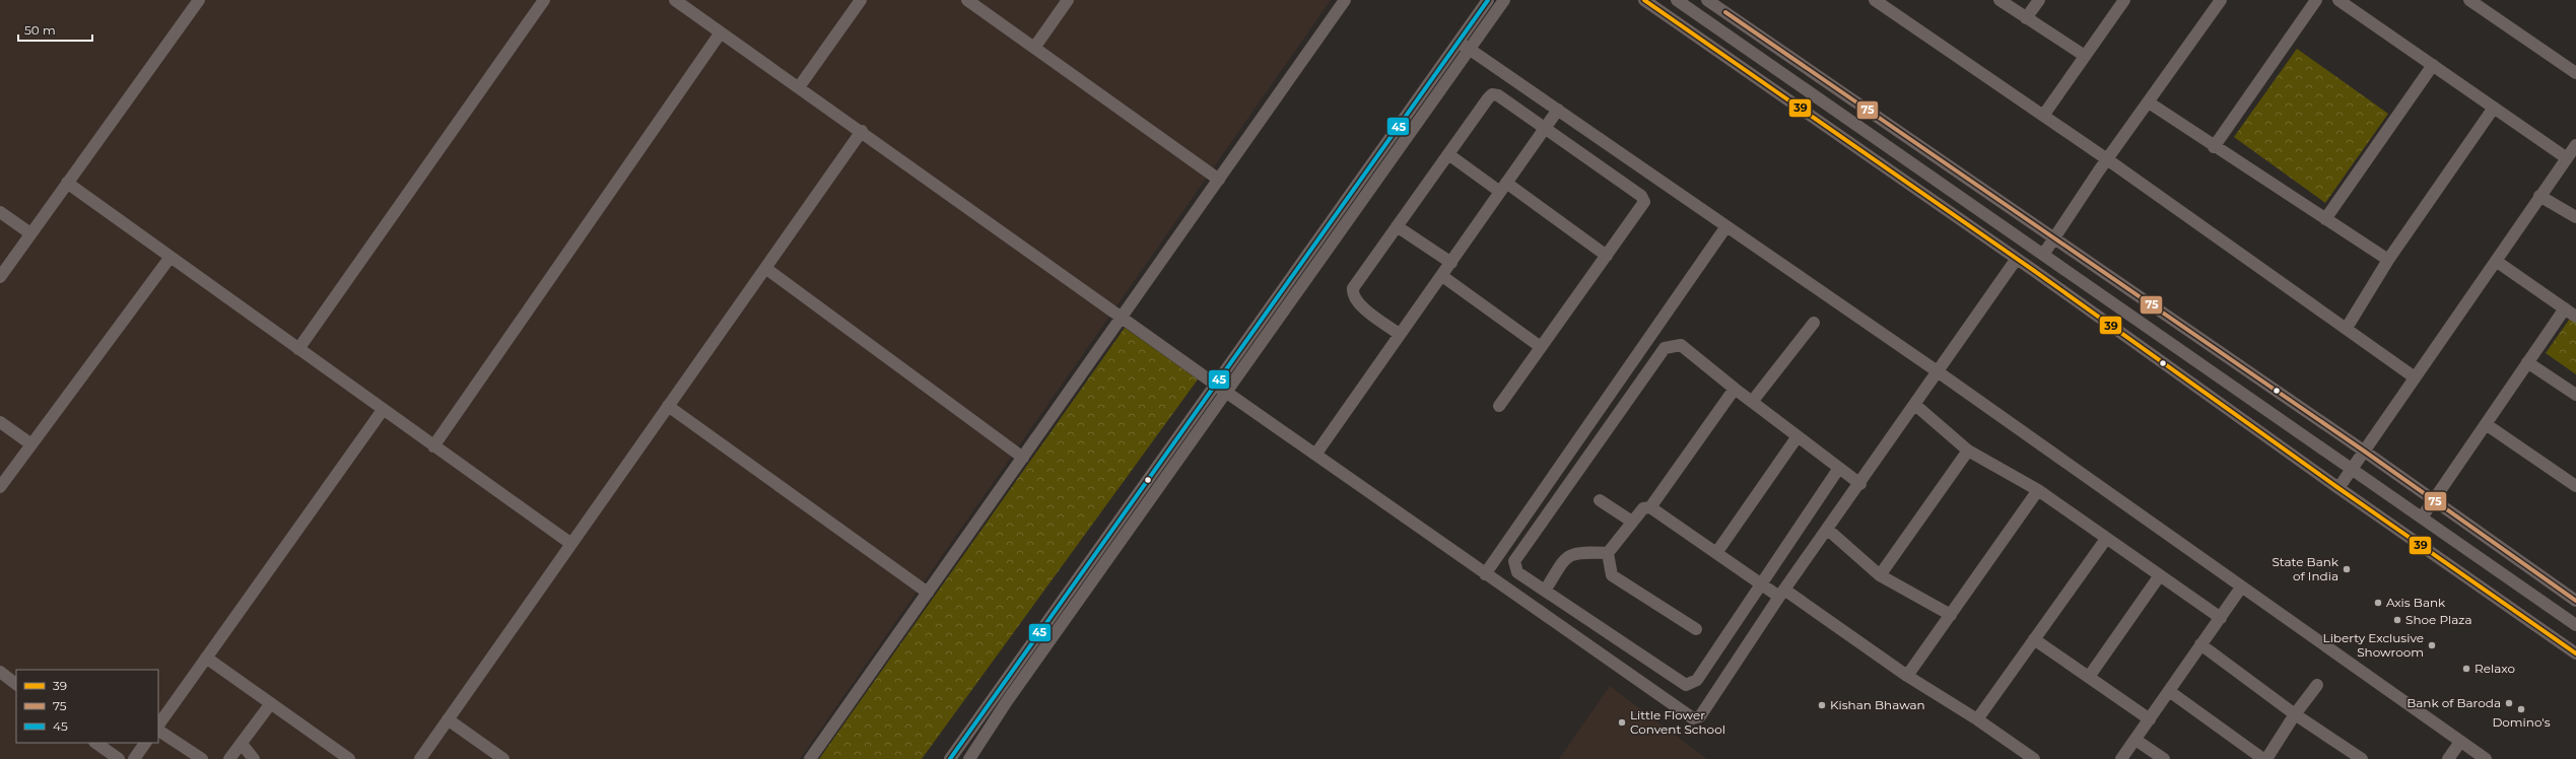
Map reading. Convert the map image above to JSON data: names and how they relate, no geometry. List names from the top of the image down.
{
  "places": [
    "State Bank of India",
    "Axis Bank",
    "Shoe Plaza",
    "Liberty Exclusive Showroom",
    "Relaxo",
    "Bank of Baroda",
    "Kishan Bhawan",
    "Domino's",
    "Little Flower Convent School"
  ],
  "lines": ["transit line 39", "transit line 45", "transit line 75"],
  "legend": ["39", "75", "45"],
  "scale_bar": "50 m"
}
